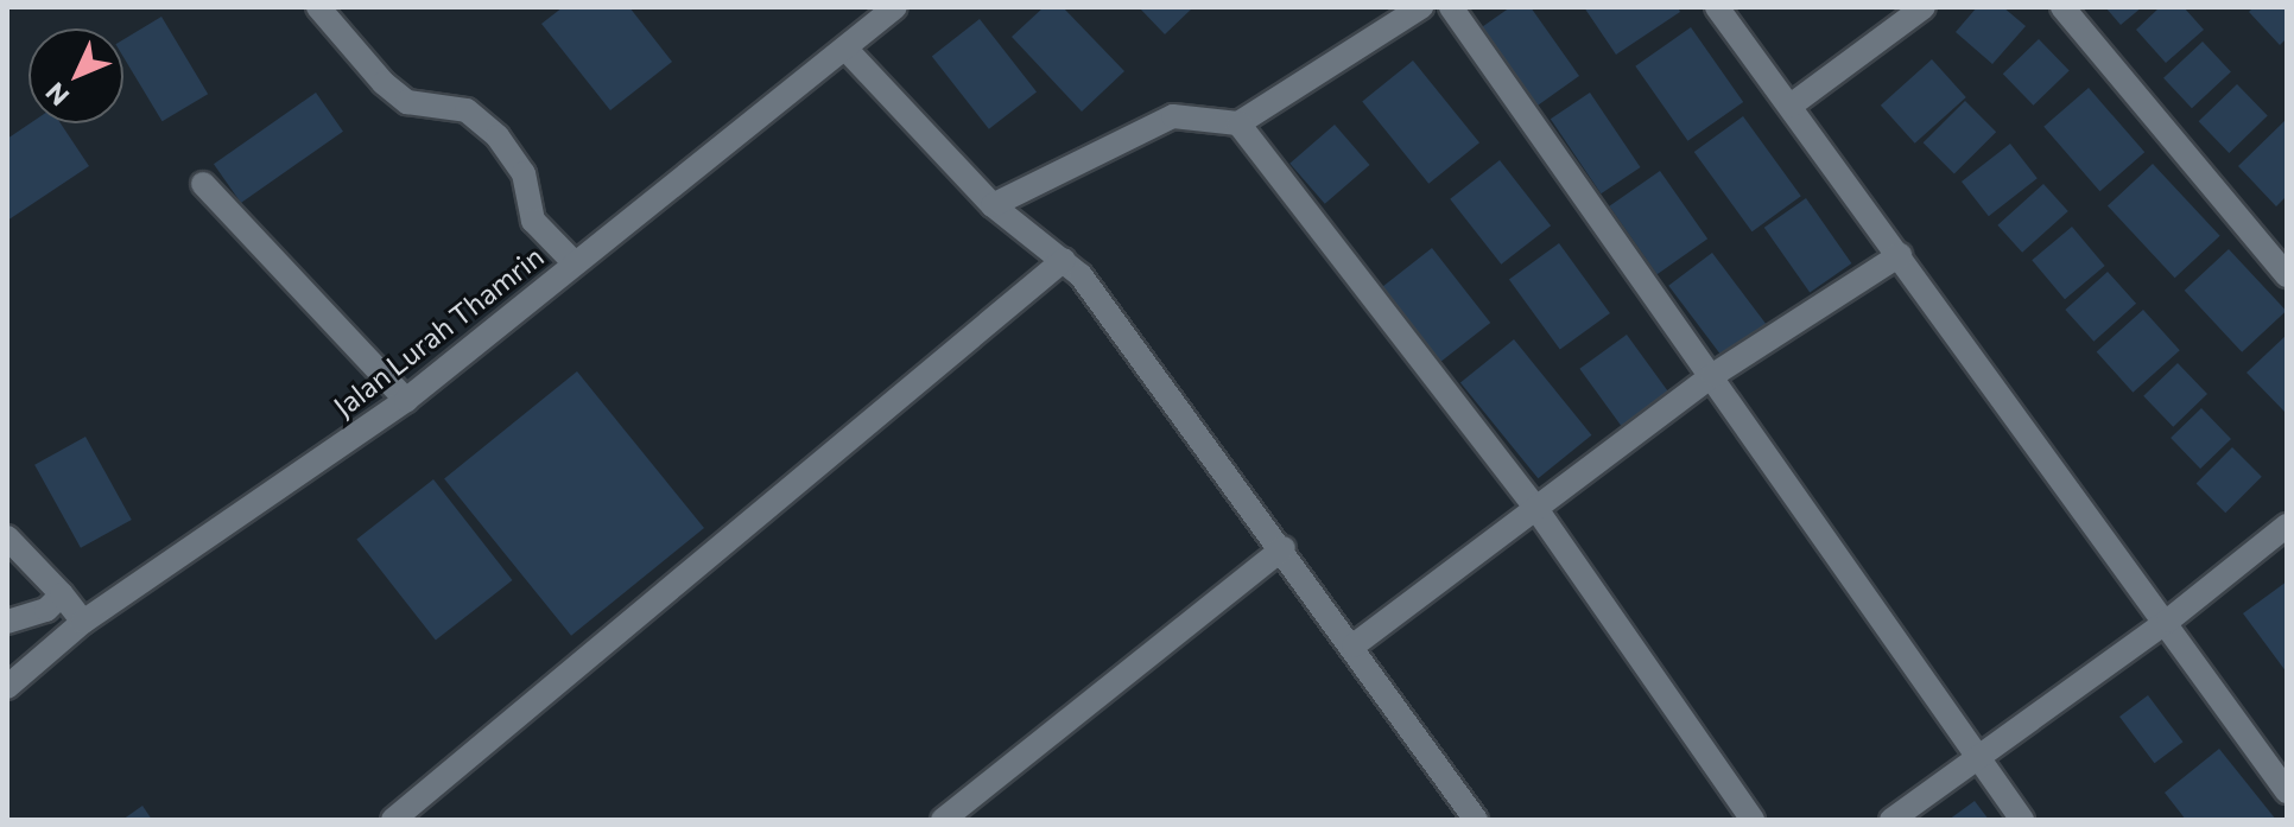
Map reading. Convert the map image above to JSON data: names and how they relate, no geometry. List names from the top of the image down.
{
  "streets": {
    "street": ["Jalan Lurah Thamrin"]
  },
  "north": "bottom left"
}
